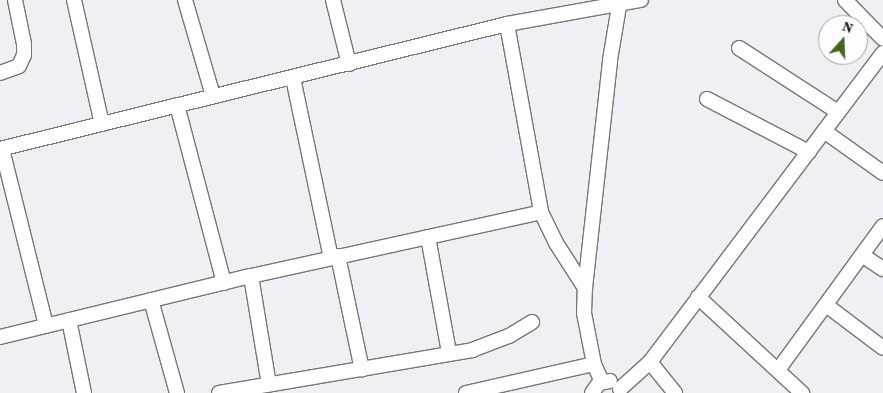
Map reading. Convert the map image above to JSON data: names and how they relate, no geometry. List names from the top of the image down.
{
  "north": "top"
}
